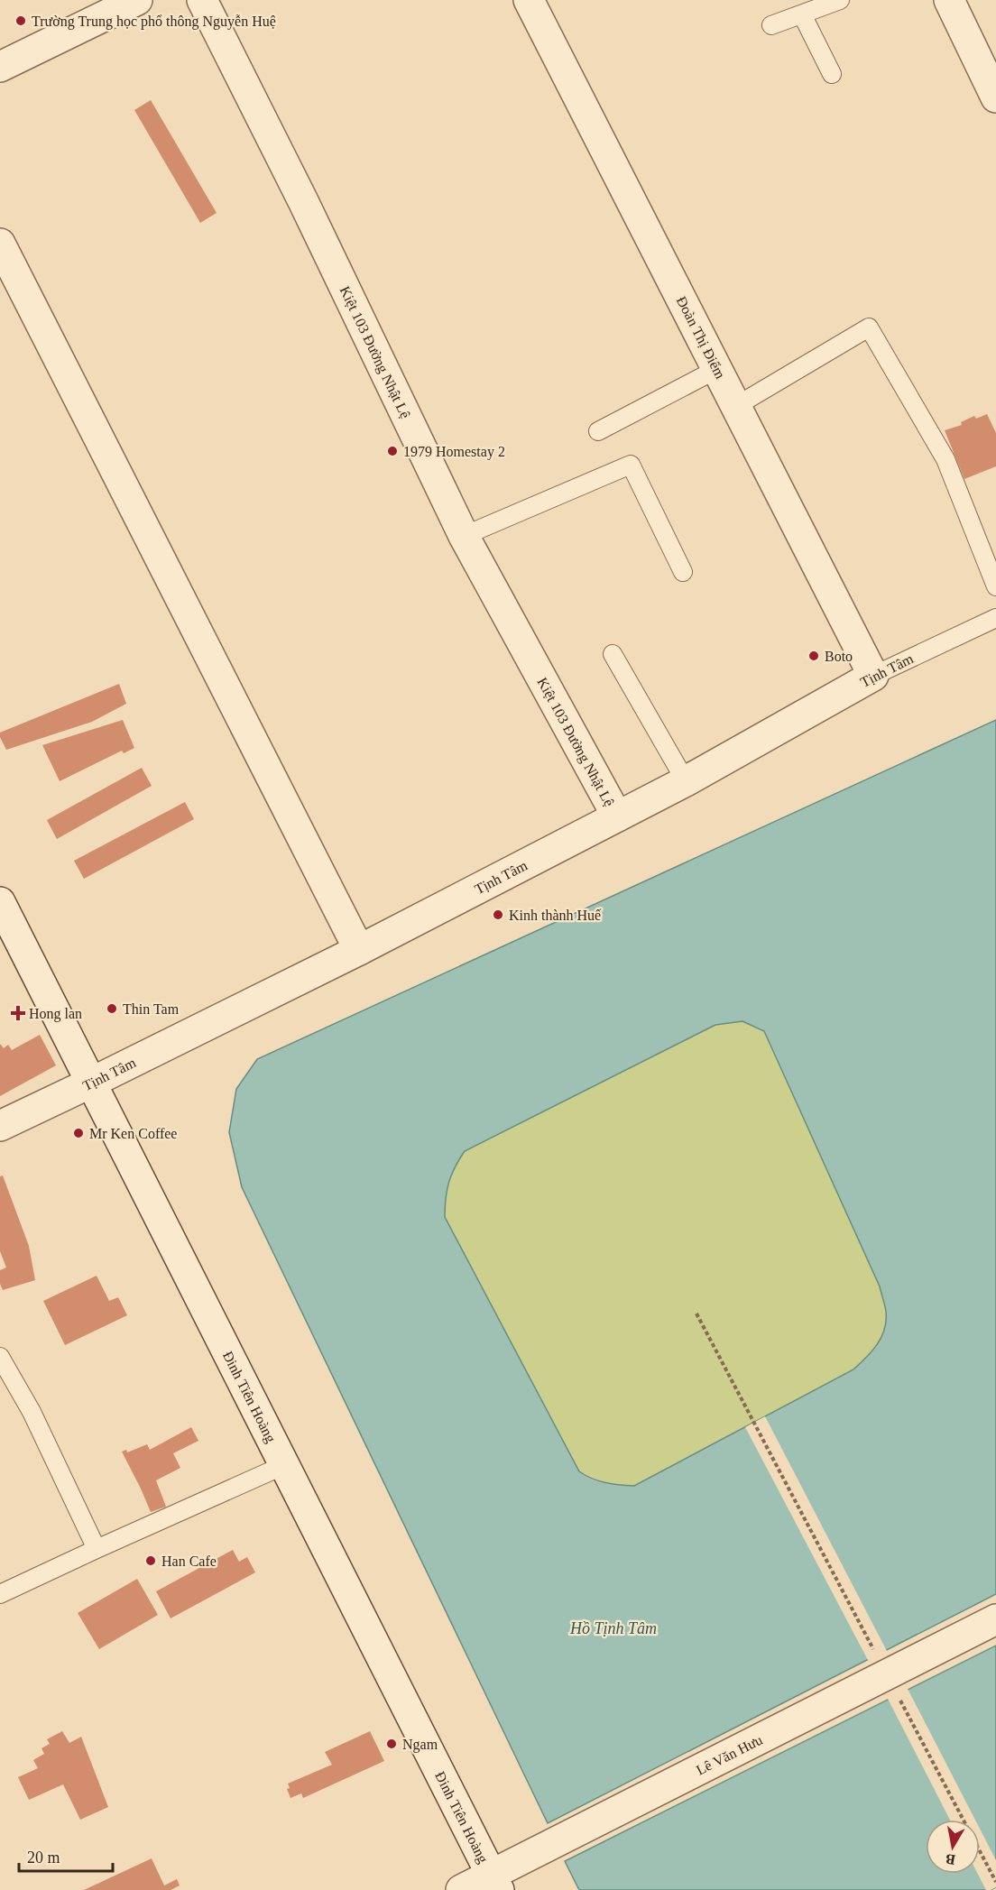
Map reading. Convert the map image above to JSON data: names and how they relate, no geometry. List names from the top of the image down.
{
  "streets": {
    "street": [
      "Đoàn Thị Điểm",
      "Kiệt 103 Đường Nhật Lệ",
      "Tịnh Tâm",
      "Đinh Tiên Hoàng",
      "Lê Văn Hưu"
    ]
  },
  "crossings": [
    ["Đoàn Thị Điểm", "Tịnh Tâm"],
    ["Kiệt 103 Đường Nhật Lệ", "Tịnh Tâm"],
    ["Tịnh Tâm", "Đinh Tiên Hoàng"],
    ["Đinh Tiên Hoàng", "Lê Văn Hưu"]
  ],
  "water": ["Hồ Tịnh Tâm"],
  "places": {
    "other": [
      "Trường Trung học phổ thông Nguyễn Huệ",
      "1979 Homestay 2",
      "Boto",
      "Kinh thành Huế",
      "Thin Tam",
      "Mr Ken Coffee",
      "Han Cafe",
      "Ngam"
    ],
    "health": ["Hong lan"]
  },
  "scale_bar": "20 m",
  "north": "bottom"
}
